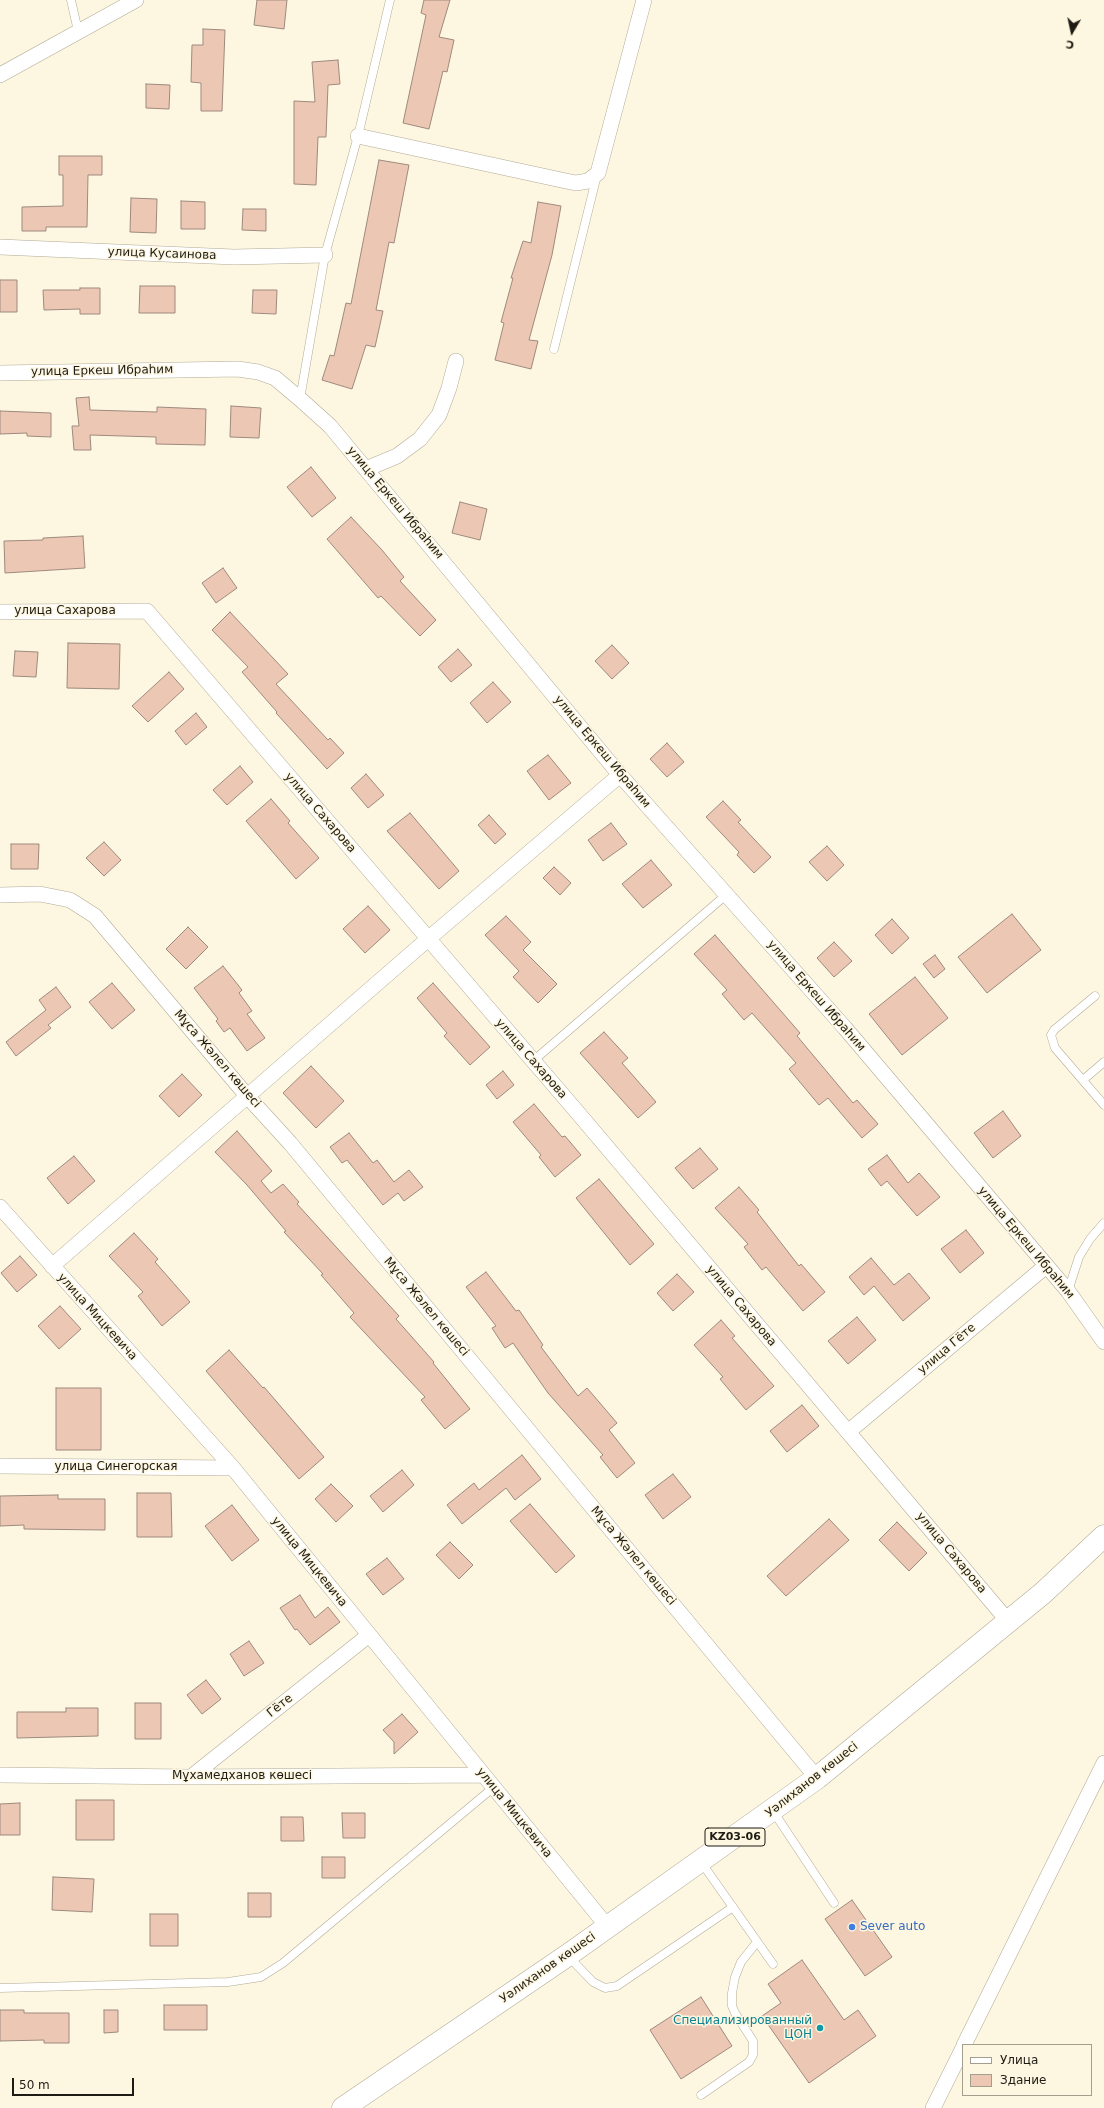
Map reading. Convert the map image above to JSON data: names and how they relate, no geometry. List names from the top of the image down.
{
  "streets": {
    "main road": ["Уәлиханов көшесі", "KZ03-06"],
    "street": [
      "улица Кусаинова",
      "улица Еркеш Ибраһим",
      "улица Сахарова",
      "Мұса Жәлел көшесі",
      "улица Мицкевича",
      "улица Гёте",
      "улица Синегорская",
      "Гёте",
      "Мұхамедханов көшесі"
    ]
  },
  "crossings": [
    ["улица Еркеш Ибраһим", "улица Гёте"],
    ["улица Сахарова", "улица Гёте"],
    ["улица Сахарова", "Уәлиханов көшесі"],
    ["Мұса Жәлел көшесі", "Уәлиханов көшесі"],
    ["улица Мицкевича", "улица Синегорская"],
    ["улица Мицкевича", "Гёте"],
    ["улица Мицкевича", "Мұхамедханов көшесі"],
    ["улица Мицкевича", "Уәлиханов көшесі"],
    ["Гёте", "Мұхамедханов көшесі"]
  ],
  "places": ["Sever auto", "Специализированный ЦОН"],
  "legend": ["Улица", "Здание"],
  "scale_bar": "50 m",
  "north": "bottom"
}
